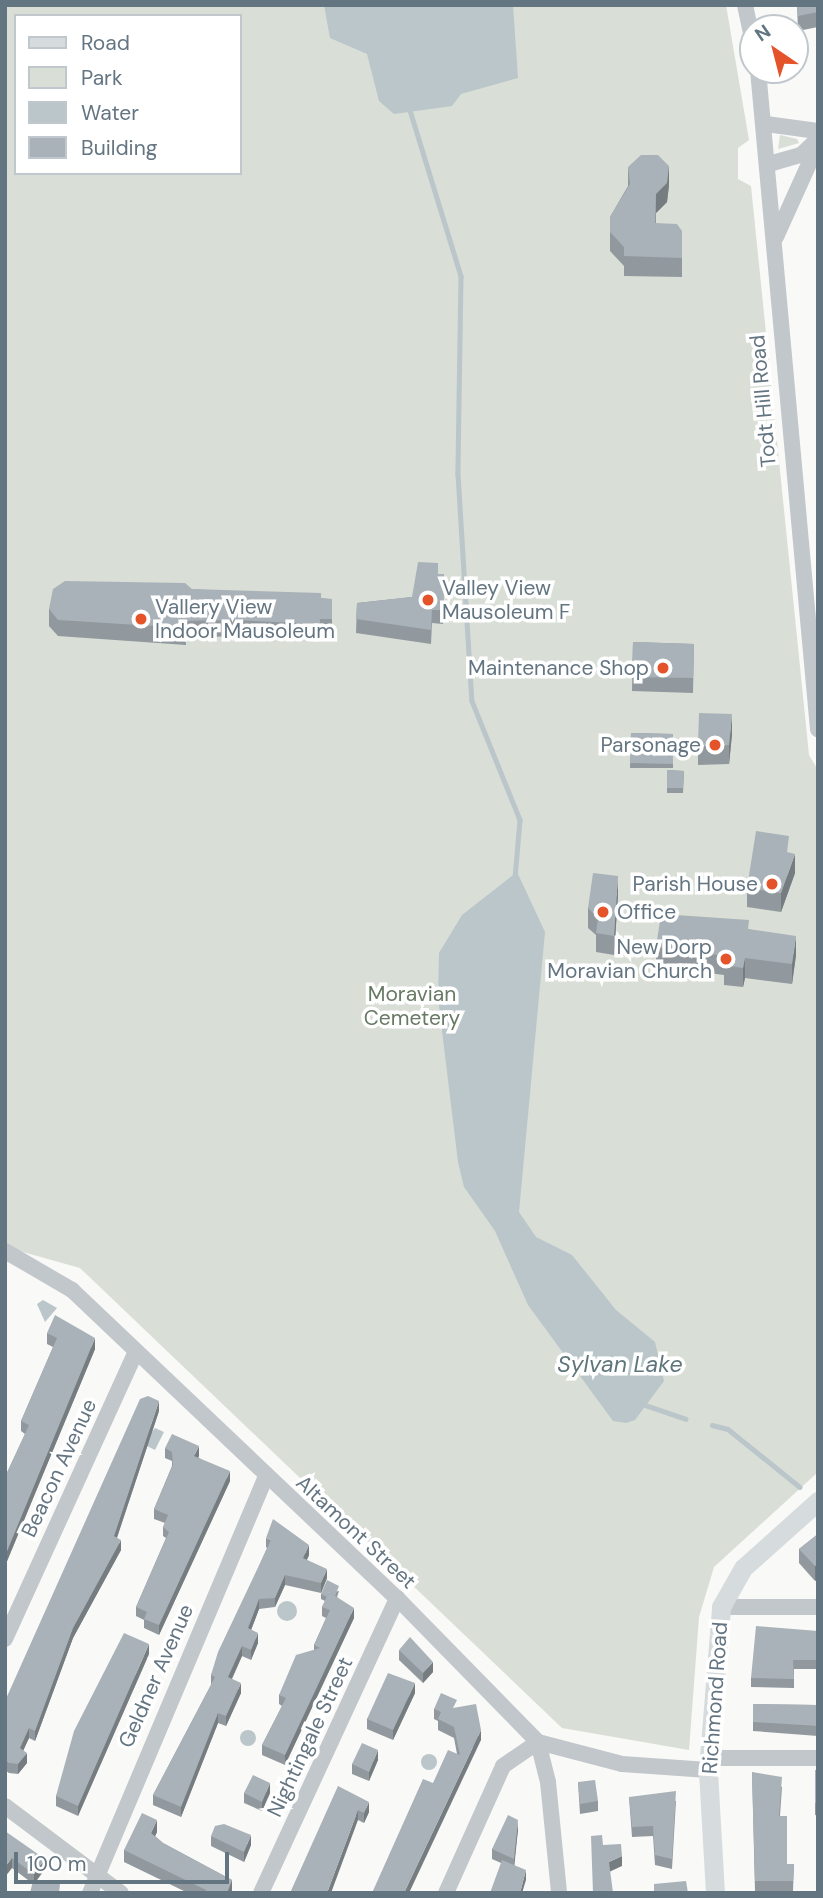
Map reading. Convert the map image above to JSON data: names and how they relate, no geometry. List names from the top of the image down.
{
  "streets": {
    "main road": ["Richmond Road"],
    "street": [
      "Todt Hill Road",
      "Beacon Avenue",
      "Altamont Street",
      "Geldner Avenue",
      "Nightingale Street"
    ]
  },
  "crossings": [
    ["Beacon Avenue", "Altamont Street"],
    ["Altamont Street", "Geldner Avenue"],
    ["Altamont Street", "Nightingale Street"]
  ],
  "water": ["Sylvan Lake"],
  "parks": ["Moravian Cemetery"],
  "places": [
    "Valley View Mausoleum F",
    "Vallery View Indoor Mausoleum",
    "Maintenance Shop",
    "Parsonage",
    "Parish House",
    "Office",
    "New Dorp Moravian Church"
  ],
  "legend": [
    "Road",
    "Park",
    "Water",
    "Building"
  ],
  "scale_bar": "100 m",
  "north": "top left"
}
